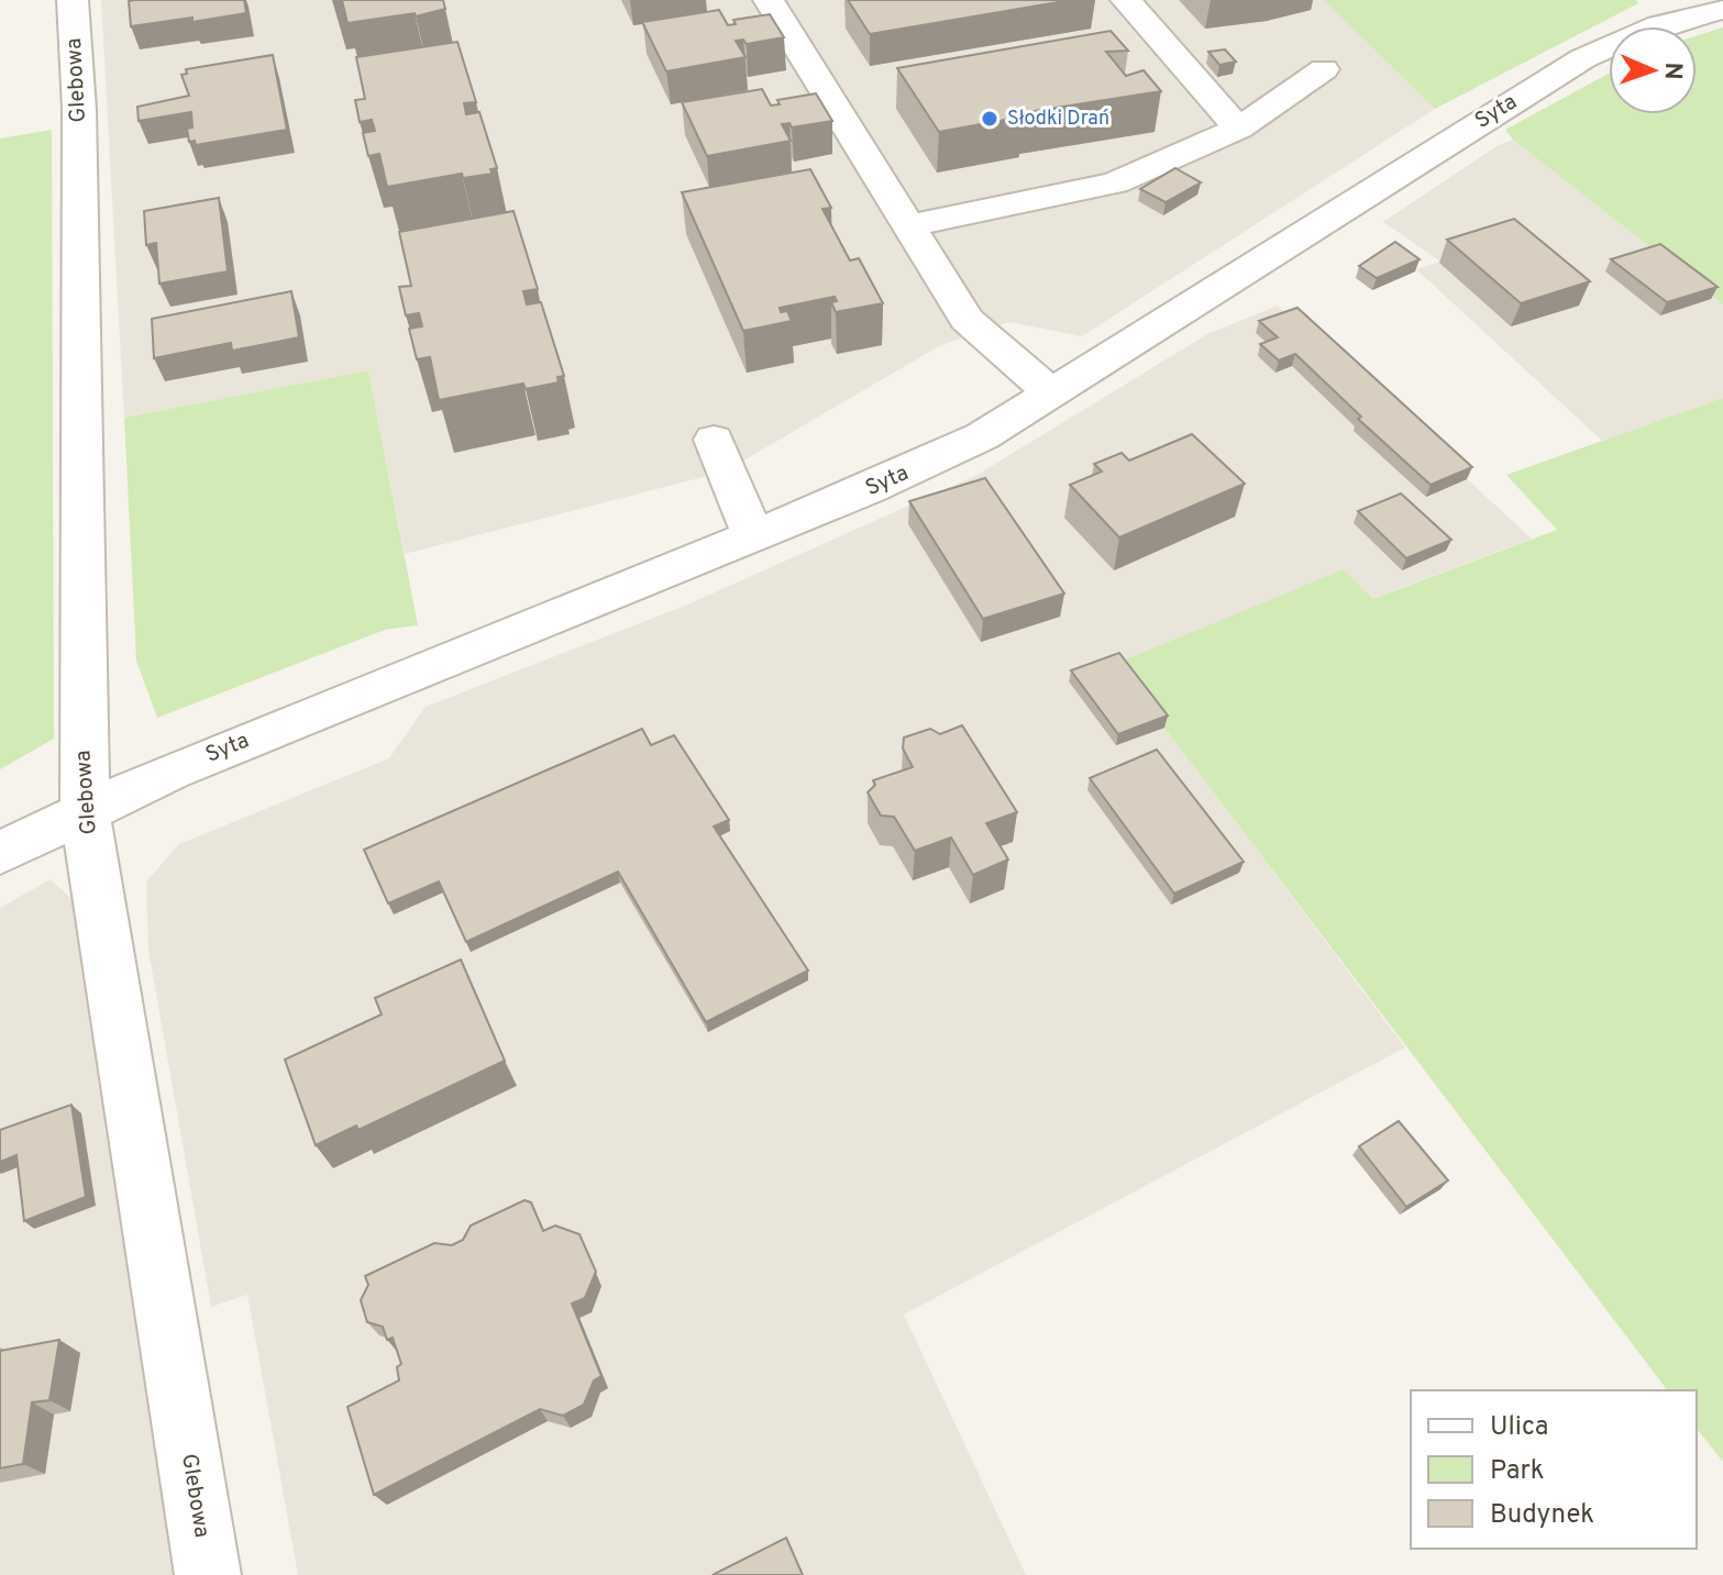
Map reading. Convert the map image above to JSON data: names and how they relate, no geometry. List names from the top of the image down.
{
  "streets": {
    "street": ["Glebowa", "Syta"]
  },
  "crossings": [
    ["Glebowa", "Syta"]
  ],
  "places": ["Słodki Drań"],
  "legend": ["Ulica", "Park", "Budynek"],
  "north": "right"
}
